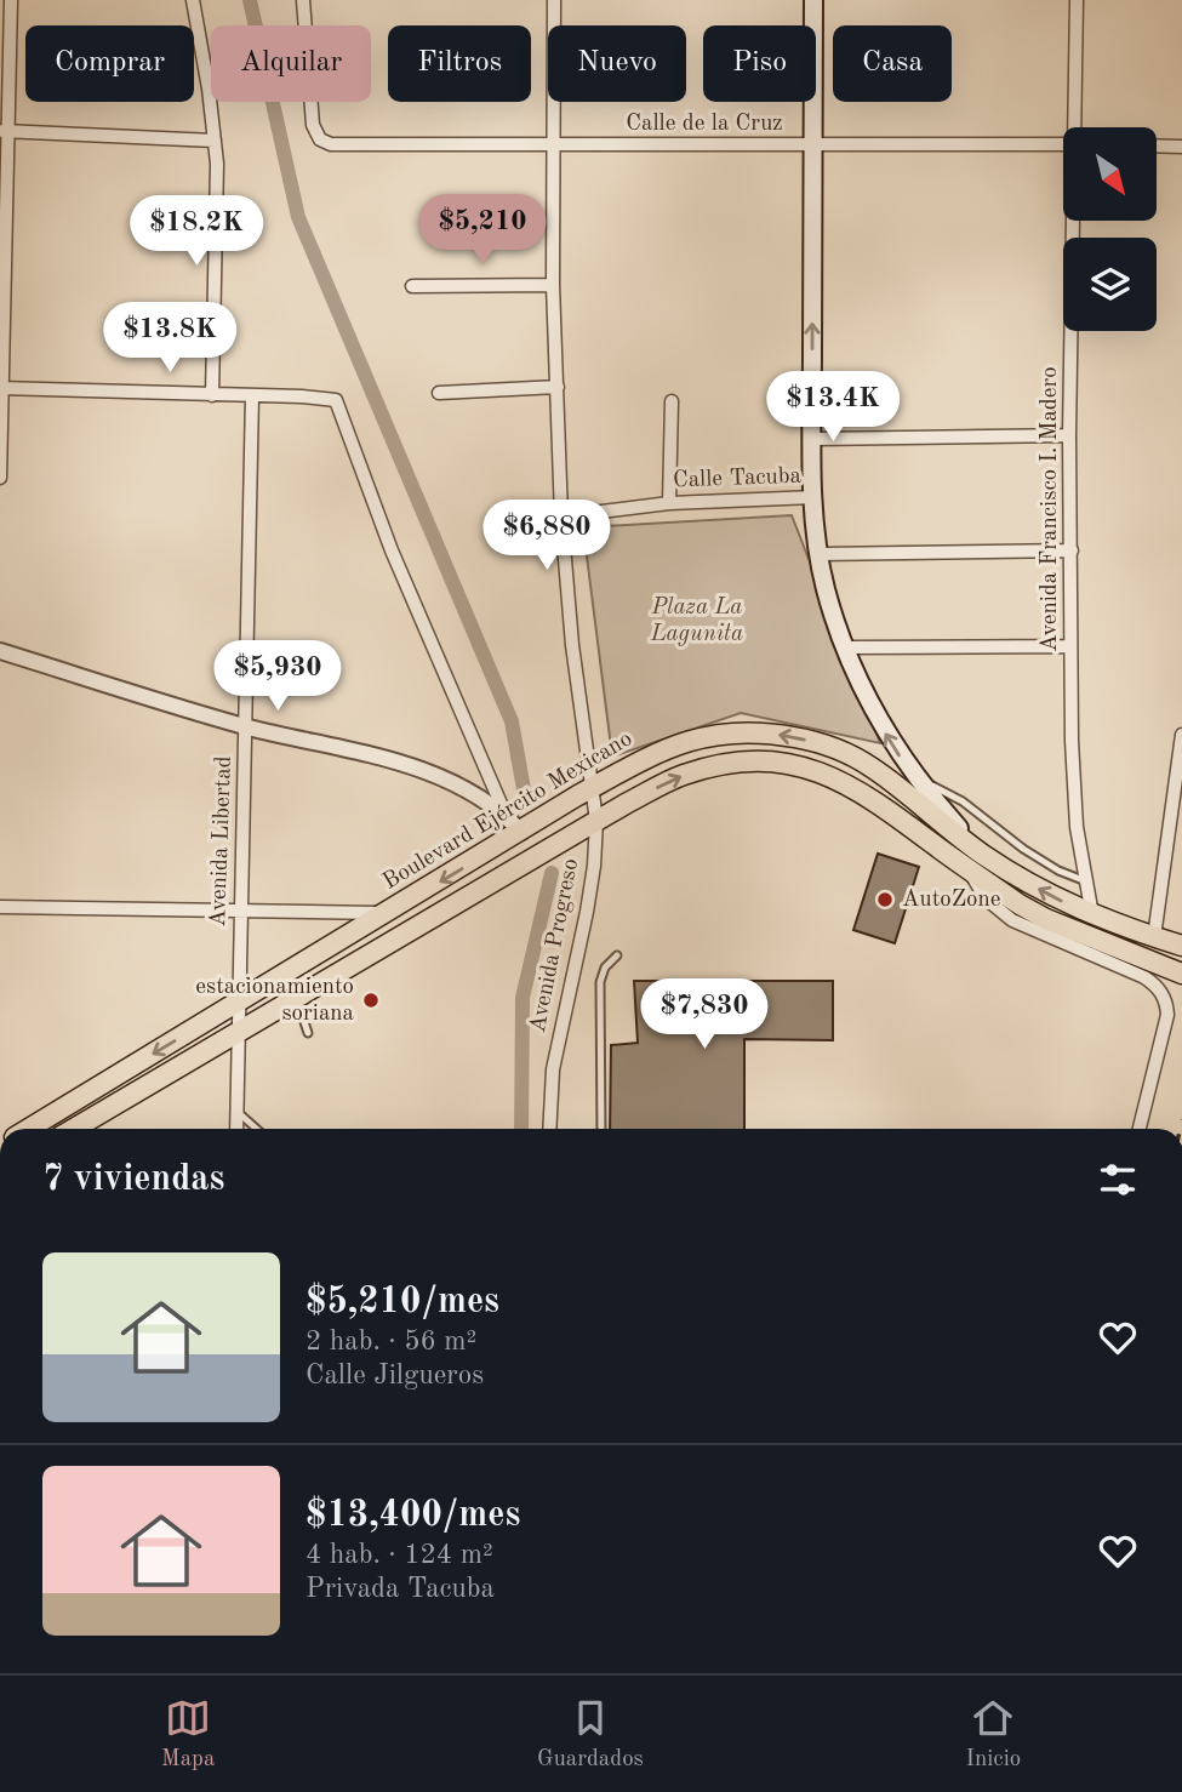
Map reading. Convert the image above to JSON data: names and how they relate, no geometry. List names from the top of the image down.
{
  "streets": {
    "main road": ["Boulevard Ejército Mexicano"],
    "street": [
      "Calle de la Cruz",
      "Calle Tacuba",
      "Avenida Francisco I. Madero",
      "Avenida Libertad",
      "Avenida Progreso"
    ]
  },
  "crossings": [
    ["Calle de la Cruz", "Avenida Progreso"],
    ["Calle Tacuba", "Avenida Progreso"],
    ["Avenida Francisco I. Madero", "Boulevard Ejército Mexicano"],
    ["Boulevard Ejército Mexicano", "Avenida Libertad"],
    ["Boulevard Ejército Mexicano", "Avenida Progreso"]
  ],
  "parks": ["Plaza La Lagunita"],
  "places": ["AutoZone", "estacionamiento soriana"],
  "north": "bottom right",
  "page": {
    "chip": [
      "Comprar",
      "Alquilar",
      "Filtros",
      "Nuevo",
      "Piso",
      "Casa"
    ],
    "price": [
      "$5,210",
      "$18.2K",
      "$13.8K",
      "$13.4K",
      "$6,880",
      "$5,930",
      "$7,830"
    ],
    "heading": "7 viviendas",
    "list": [
      {
        "name": "$5,210/mes",
        "note": "2 hab. · 56 m² · Calle Jilgueros"
      },
      {
        "name": "$13,400/mes",
        "note": "4 hab. · 124 m² · Privada Tacuba"
      }
    ],
    "tabs": ["Mapa", "Guardados", "Inicio"]
  }
}
